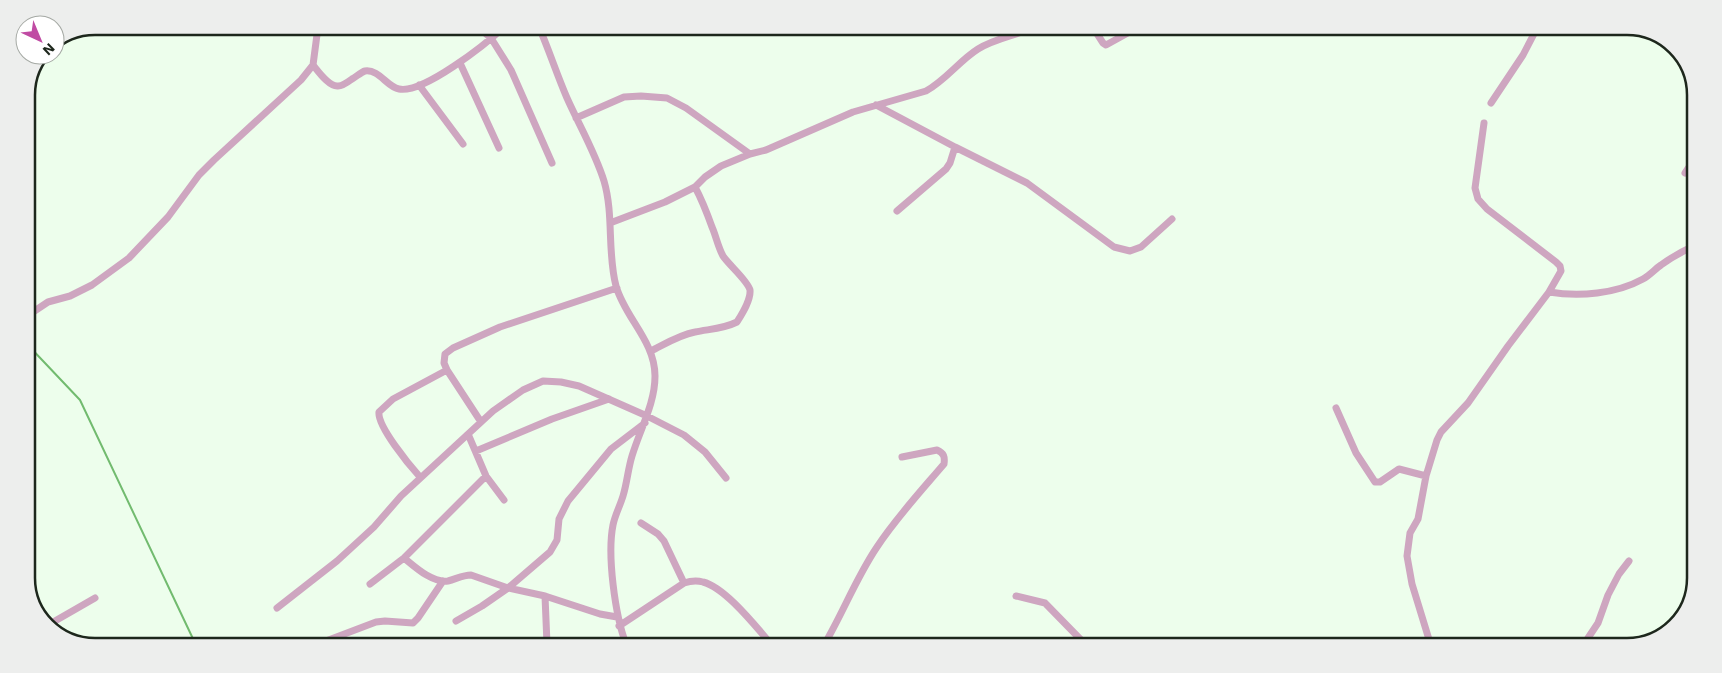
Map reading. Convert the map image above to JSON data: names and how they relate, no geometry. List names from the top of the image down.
{
  "north": "bottom right"
}
